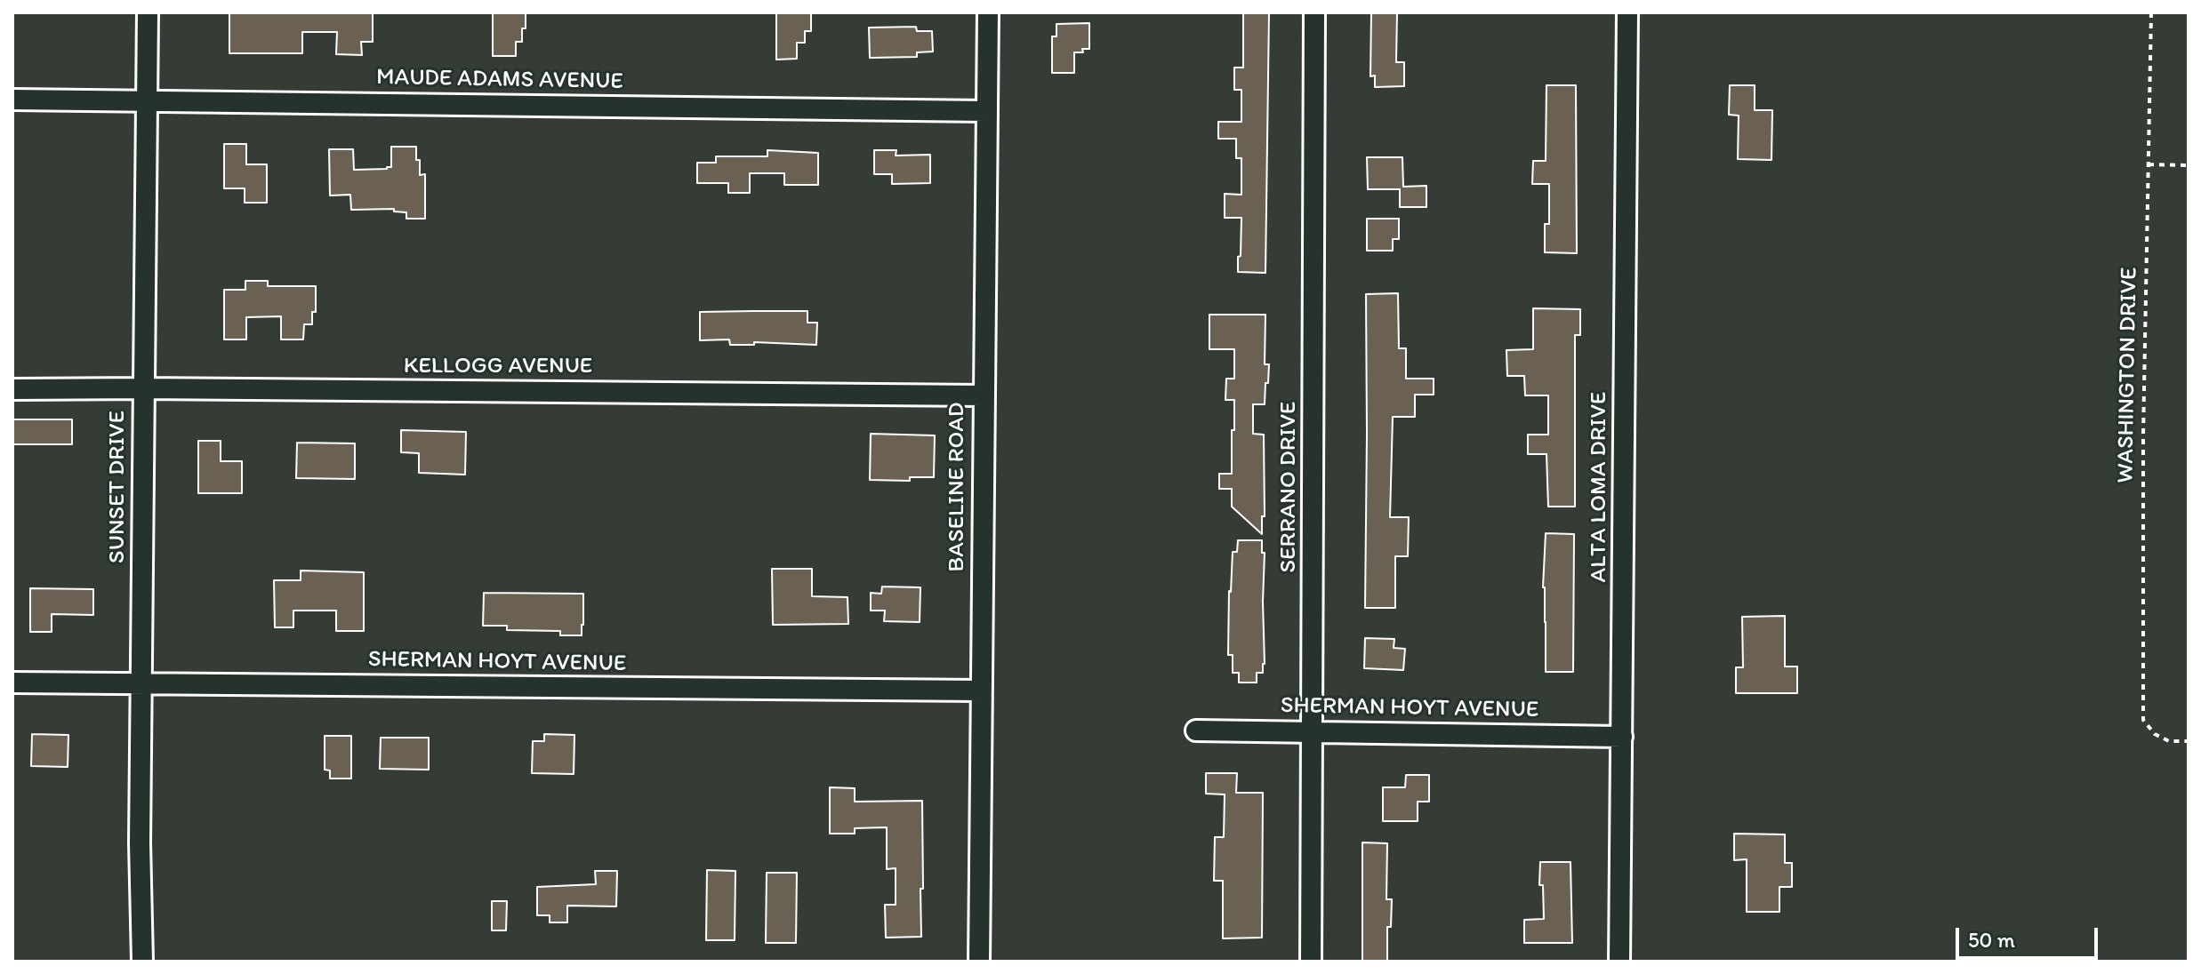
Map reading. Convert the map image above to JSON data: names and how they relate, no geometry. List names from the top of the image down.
{
  "streets": {
    "street": [
      "MAUDE ADAMS AVENUE",
      "KELLOGG AVENUE",
      "SUNSET DRIVE",
      "BASELINE ROAD",
      "SERRANO DRIVE",
      "ALTA LOMA DRIVE",
      "SHERMAN HOYT AVENUE"
    ],
    "path": ["WASHINGTON DRIVE"]
  },
  "crossings": [
    ["MAUDE ADAMS AVENUE", "SUNSET DRIVE"],
    ["MAUDE ADAMS AVENUE", "BASELINE ROAD"],
    ["KELLOGG AVENUE", "SUNSET DRIVE"],
    ["KELLOGG AVENUE", "BASELINE ROAD"],
    ["SUNSET DRIVE", "SHERMAN HOYT AVENUE"],
    ["BASELINE ROAD", "SHERMAN HOYT AVENUE"],
    ["SERRANO DRIVE", "SHERMAN HOYT AVENUE"],
    ["ALTA LOMA DRIVE", "SHERMAN HOYT AVENUE"]
  ],
  "scale_bar": "50 m"
}
